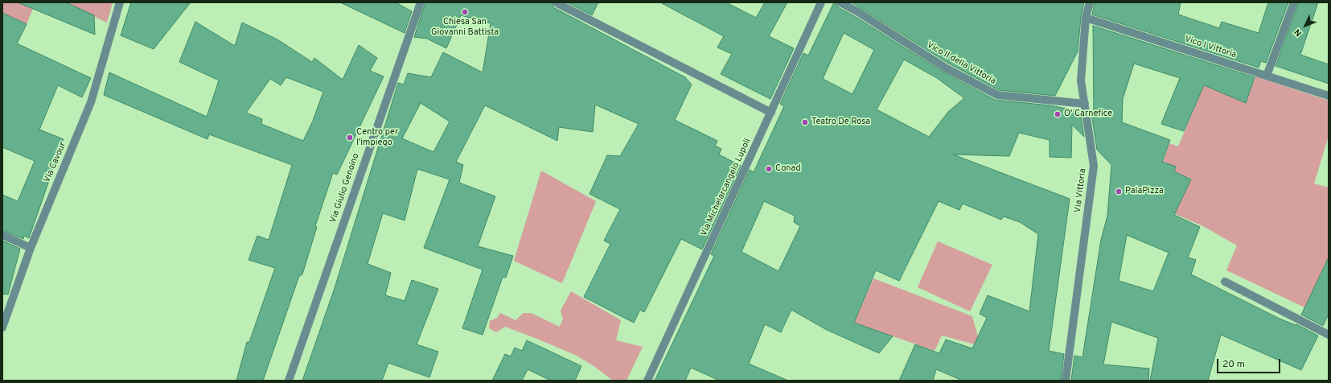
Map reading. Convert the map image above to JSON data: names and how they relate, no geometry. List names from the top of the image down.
{
  "streets": {
    "street": [
      "Vico I Vittoria",
      "Vico II della Vittoria",
      "Via Cavour",
      "Via Michelarcangelo Lupoli",
      "Via Giulio Genoino",
      "Via Vittoria"
    ]
  },
  "crossings": [
    ["Vico I Vittoria", "Via Vittoria"],
    ["Vico II della Vittoria", "Via Vittoria"]
  ],
  "places": [
    "Chiesa San Giovanni Battista",
    "O' Carnefice",
    "Teatro De Rosa",
    "Centro per l'impiego",
    "Conad",
    "PalaPizza"
  ],
  "scale_bar": "20 m",
  "north": "bottom left"
}
